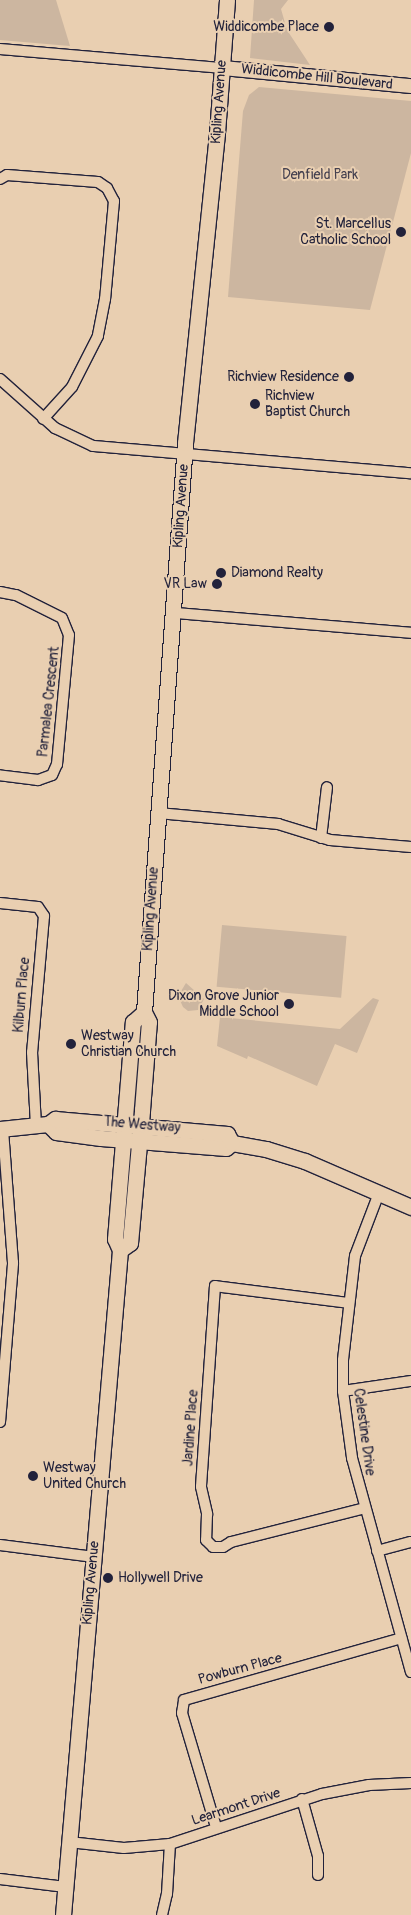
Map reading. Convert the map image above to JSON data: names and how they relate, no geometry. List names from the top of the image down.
{
  "streets": {
    "main road": ["Kipling Avenue", "The Westway"],
    "street": [
      "Widdicombe Hill Boulevard",
      "Parmalea Crescent",
      "Kilburn Place",
      "Jardine Place",
      "Celestine Drive",
      "Powburn Place",
      "Learmont Drive"
    ]
  },
  "crossings": [
    ["Widdicombe Hill Boulevard", "Kipling Avenue"],
    ["Kipling Avenue", "The Westway"],
    ["Kipling Avenue", "Learmont Drive"],
    ["Kilburn Place", "The Westway"],
    ["The Westway", "Celestine Drive"],
    ["Jardine Place", "Celestine Drive"],
    ["Celestine Drive", "Powburn Place"],
    ["Powburn Place", "Learmont Drive"]
  ],
  "parks": ["Denfield Park"],
  "places": [
    "Widdicombe Place",
    "St. Marcellus Catholic School",
    "Richview Residence",
    "Richview Baptist Church",
    "Diamond Realty",
    "VR Law",
    "Dixon Grove Junior Middle School",
    "Westway Christian Church",
    "Westway United Church",
    "Hollywell Drive"
  ]
}
